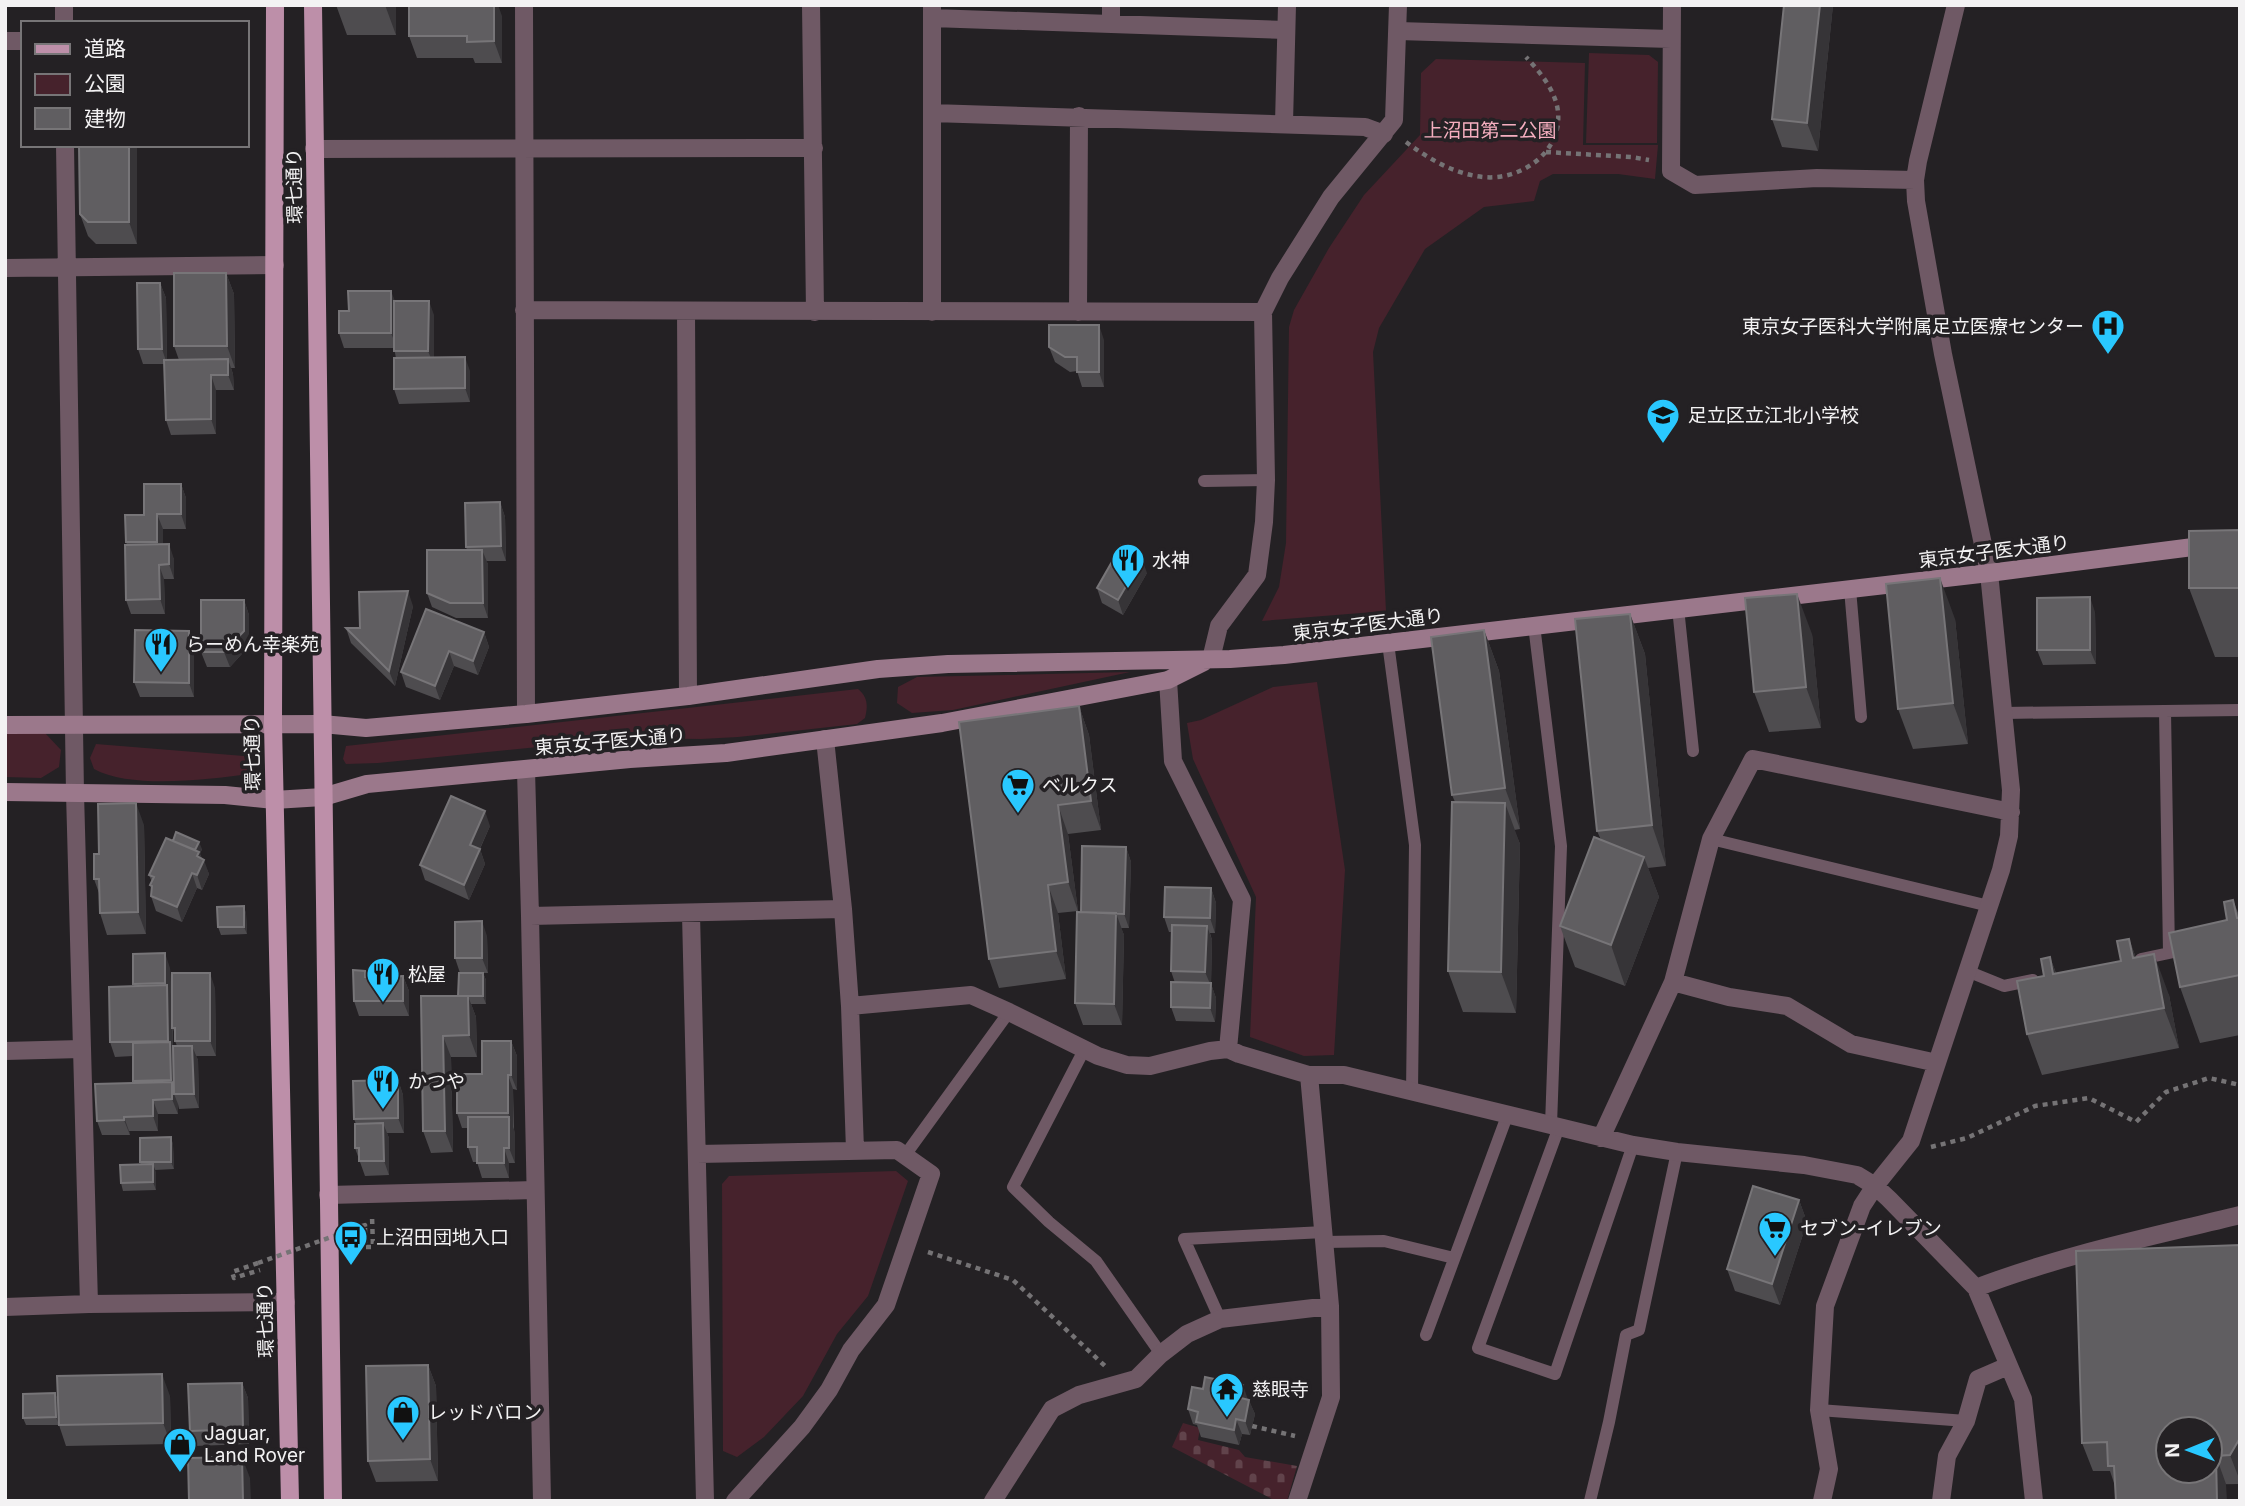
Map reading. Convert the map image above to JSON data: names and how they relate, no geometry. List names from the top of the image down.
{
  "streets": {
    "main road": ["環七通り"],
    "street": ["東京女子医大通り"]
  },
  "crossings": [
    ["環七通り", "東京女子医大通り"]
  ],
  "parks": ["上沼田第二公園"],
  "places": {
    "hospital": ["東京女子医科大学附属足立医療センター"],
    "school or university": ["足立区立江北小学校"],
    "restaurant": [
      "水神",
      "らーめん幸楽苑",
      "松屋",
      "かつや"
    ],
    "supermarket": ["ベルクス", "セブン-イレブン"],
    "bus stop": ["上沼田団地入口"],
    "temple": ["慈眼寺"],
    "shop": ["レッドバロン", "Jaguar, Land Rover"]
  },
  "legend": ["道路", "公園", "建物"],
  "north": "left"
}
